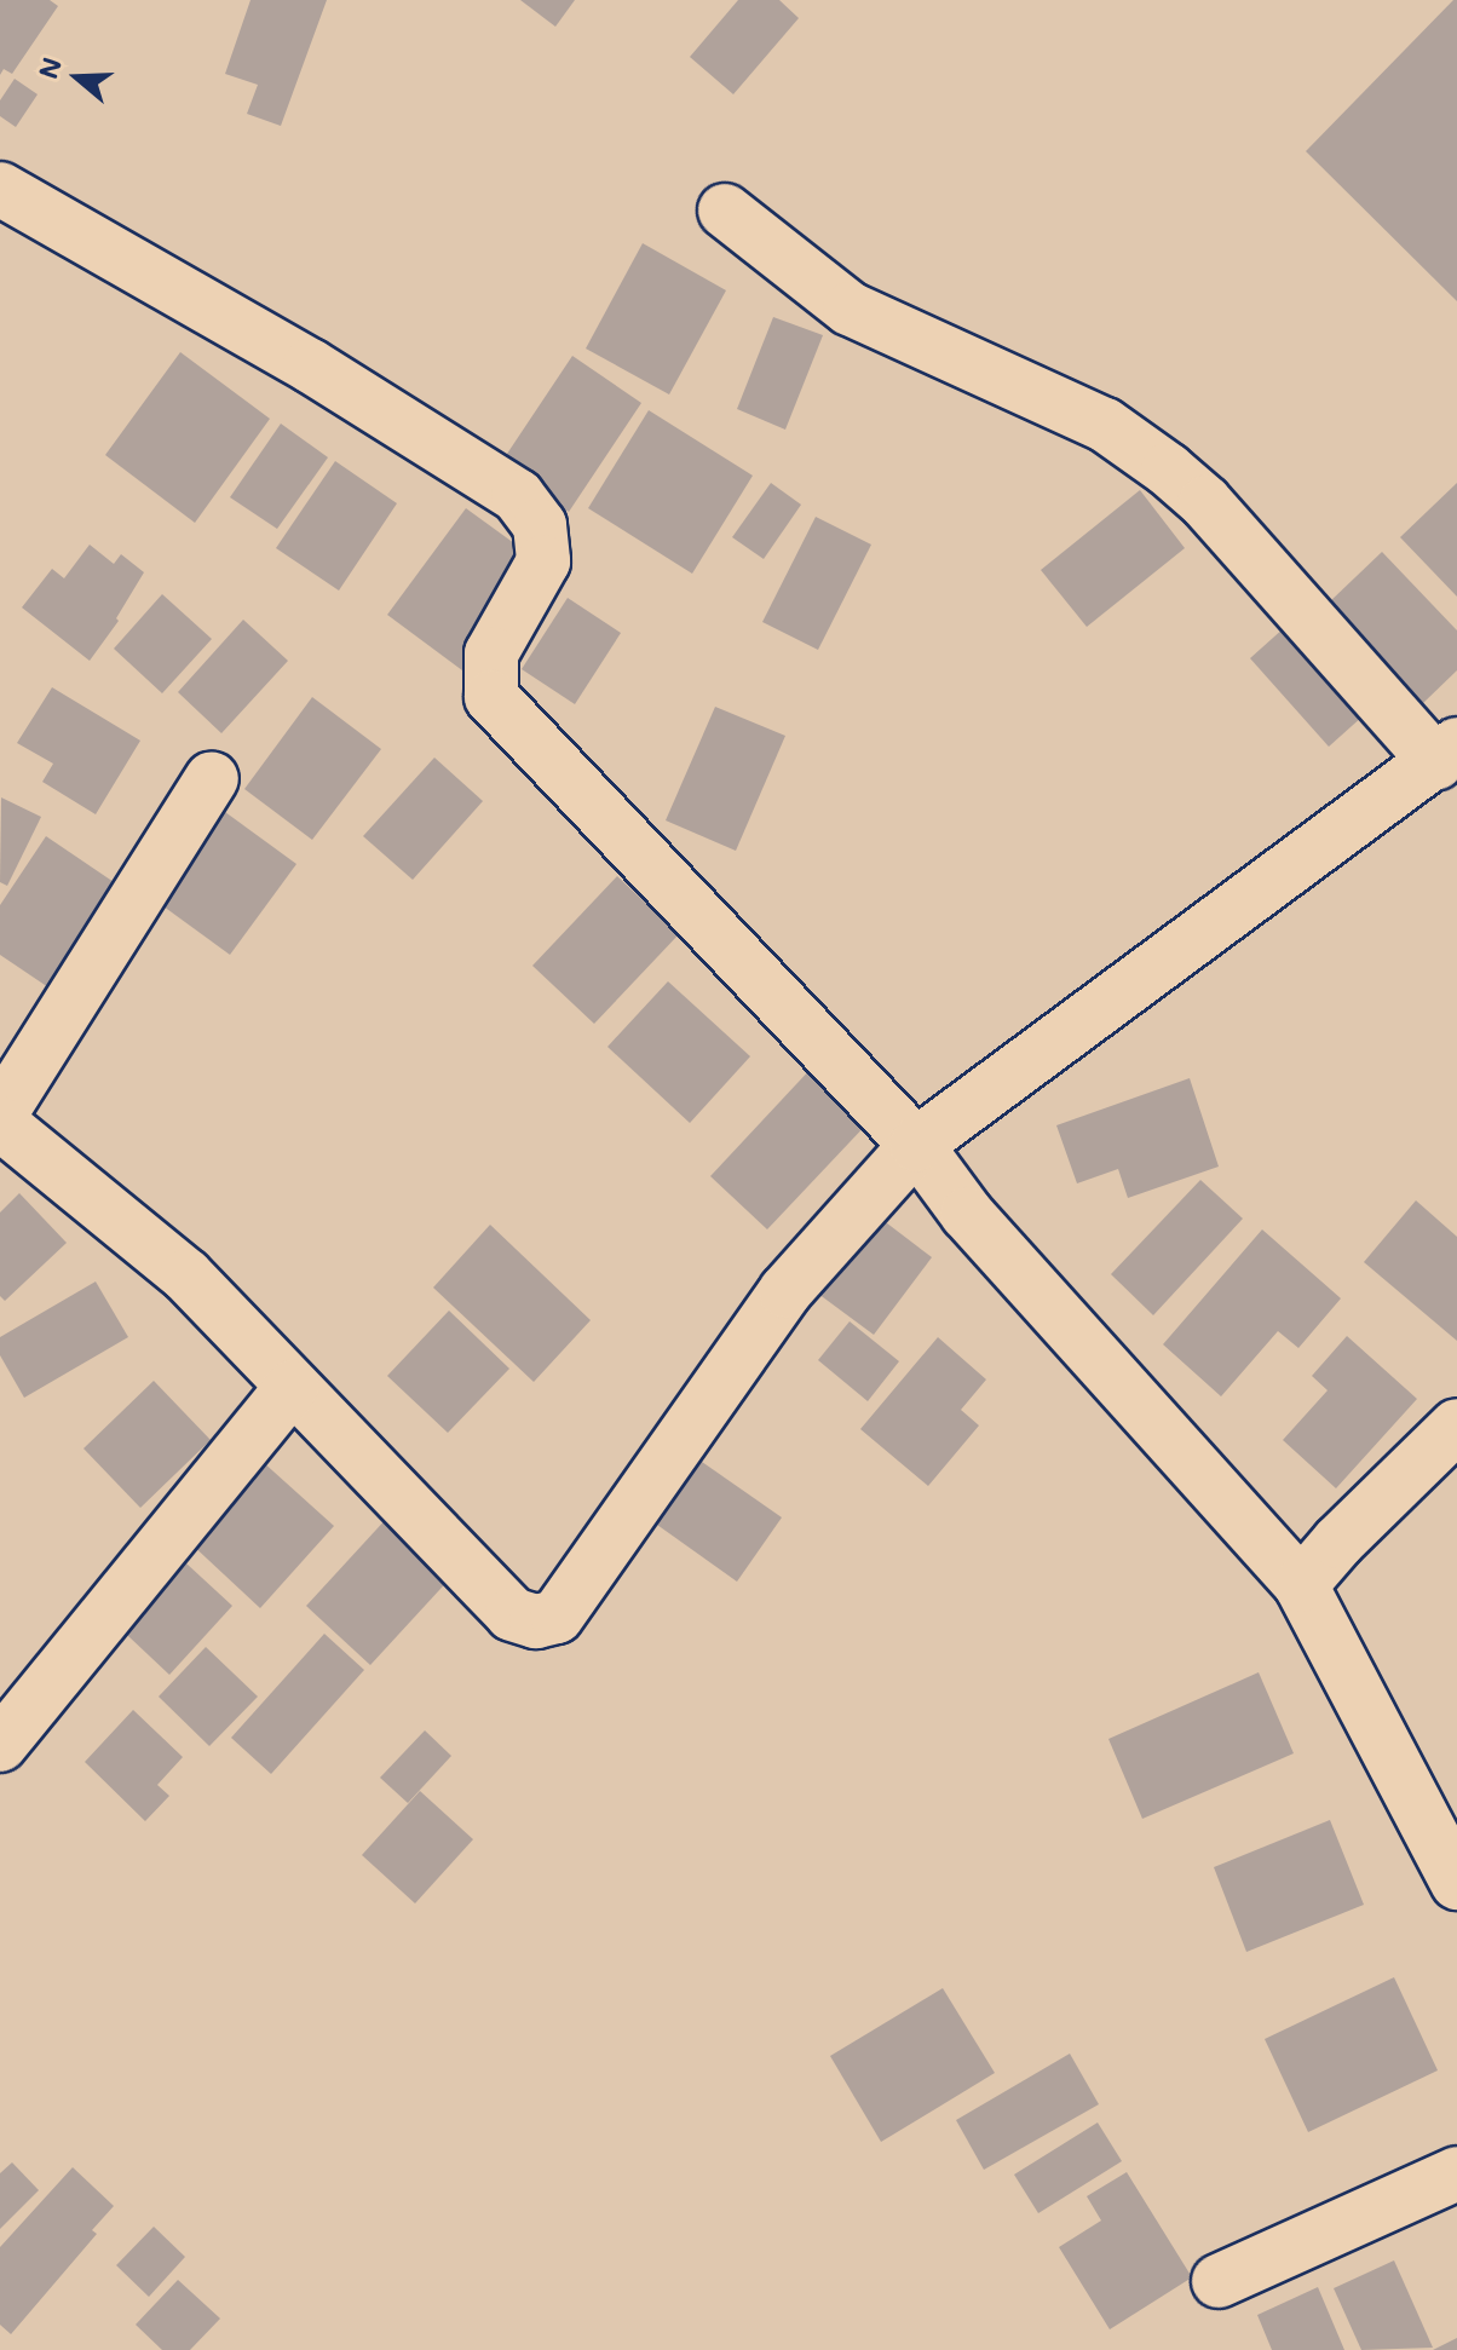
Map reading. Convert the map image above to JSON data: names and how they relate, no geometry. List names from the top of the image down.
{
  "north": "left"
}
